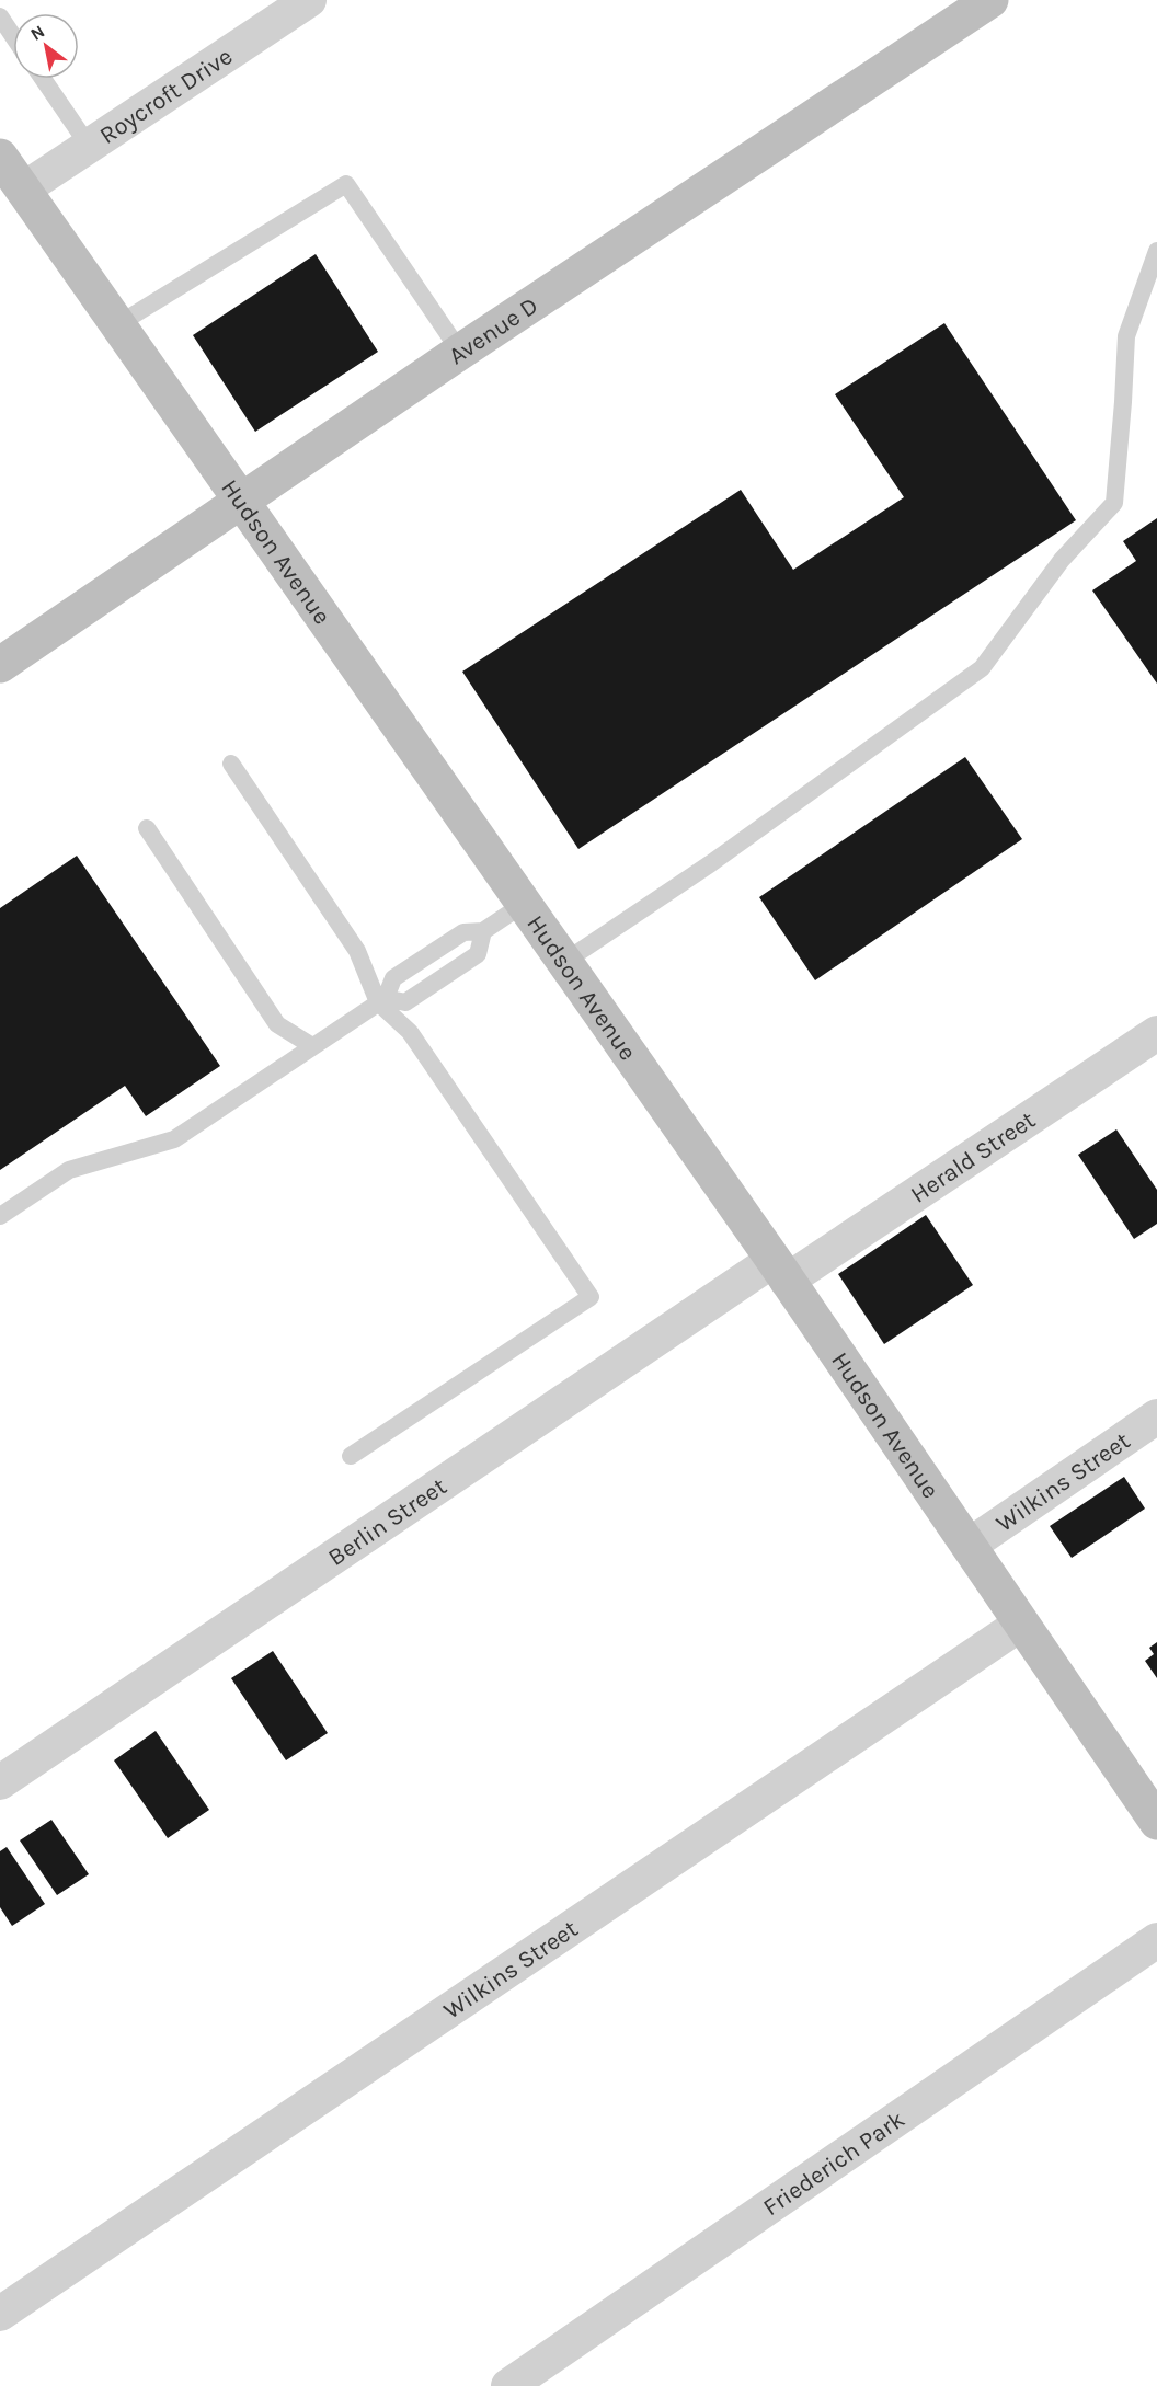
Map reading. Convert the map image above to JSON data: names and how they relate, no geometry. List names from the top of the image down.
{
  "streets": {
    "main road": ["Avenue D", "Hudson Avenue"],
    "street": [
      "Roycroft Drive",
      "Herald Street",
      "Wilkins Street",
      "Berlin Street",
      "Friederich Park"
    ]
  },
  "crossings": [
    ["Roycroft Drive", "Hudson Avenue"],
    ["Avenue D", "Hudson Avenue"],
    ["Hudson Avenue", "Herald Street"],
    ["Hudson Avenue", "Wilkins Street"],
    ["Hudson Avenue", "Berlin Street"],
    ["Herald Street", "Berlin Street"]
  ],
  "north": "top left"
}
